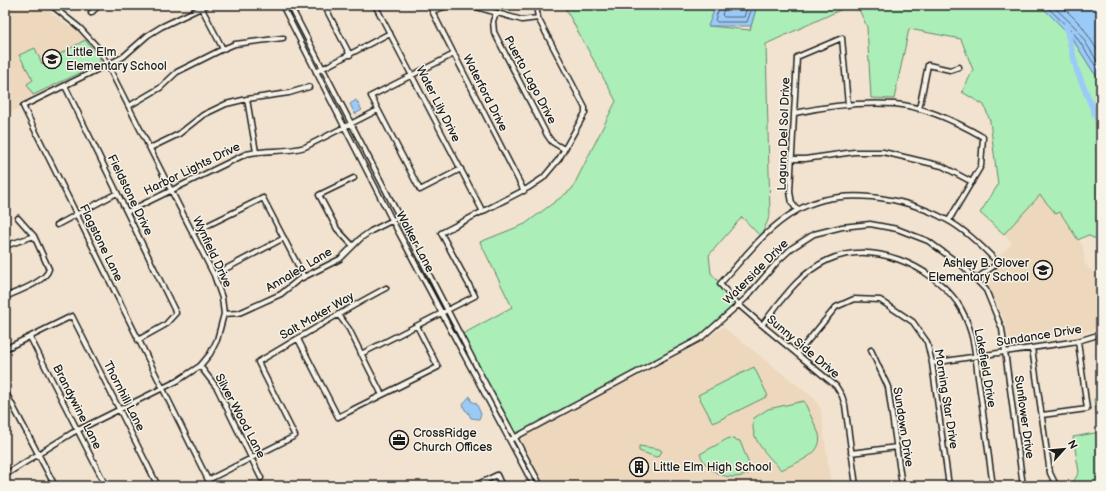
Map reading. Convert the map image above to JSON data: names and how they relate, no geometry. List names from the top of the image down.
{
  "streets": {
    "street": [
      "Puerto Lago Drive",
      "Waterford Drive",
      "Water Lily Drive",
      "Laguna Del Sol Drive",
      "Harbor Lights Drive",
      "Fieldstone Drive",
      "Walker Lane",
      "Flagstone Lane",
      "Wynfield Drive",
      "Annalea Lane",
      "Waterside Drive",
      "Salt Maker Way",
      "Sundance Drive",
      "Sunny Side Drive",
      "Lakefield Drive",
      "Thornhill Lane",
      "Morning Star Drive",
      "Brandywine Lane",
      "Silver Wood Lane",
      "Sunflower Drive",
      "Sundown Drive"
    ]
  },
  "crossings": [
    ["Laguna Del Sol Drive", "Sunny Side Drive"],
    ["Harbor Lights Drive", "Fieldstone Drive"],
    ["Harbor Lights Drive", "Walker Lane"],
    ["Harbor Lights Drive", "Wynfield Drive"],
    ["Fieldstone Drive", "Flagstone Lane"],
    ["Walker Lane", "Annalea Lane"],
    ["Walker Lane", "Waterside Drive"],
    ["Flagstone Lane", "Wynfield Drive"],
    ["Flagstone Lane", "Salt Maker Way"],
    ["Flagstone Lane", "Silver Wood Lane"],
    ["Wynfield Drive", "Annalea Lane"],
    ["Wynfield Drive", "Thornhill Lane"],
    ["Wynfield Drive", "Brandywine Lane"],
    ["Wynfield Drive", "Silver Wood Lane"],
    ["Waterside Drive", "Sundance Drive"],
    ["Waterside Drive", "Sunny Side Drive"],
    ["Waterside Drive", "Sunflower Drive"],
    ["Salt Maker Way", "Silver Wood Lane"],
    ["Sundance Drive", "Lakefield Drive"],
    ["Sundance Drive", "Morning Star Drive"],
    ["Sundance Drive", "Sunflower Drive"],
    ["Sunny Side Drive", "Lakefield Drive"],
    ["Sunny Side Drive", "Morning Star Drive"],
    ["Thornhill Lane", "Brandywine Lane"]
  ],
  "places": {
    "school or university": ["Little Elm Elementary School", "Ashley B. Glover Elementary School"],
    "office": ["CrossRidge Church Offices"],
    "building": ["Little Elm High School"]
  },
  "north": "top right"
}
